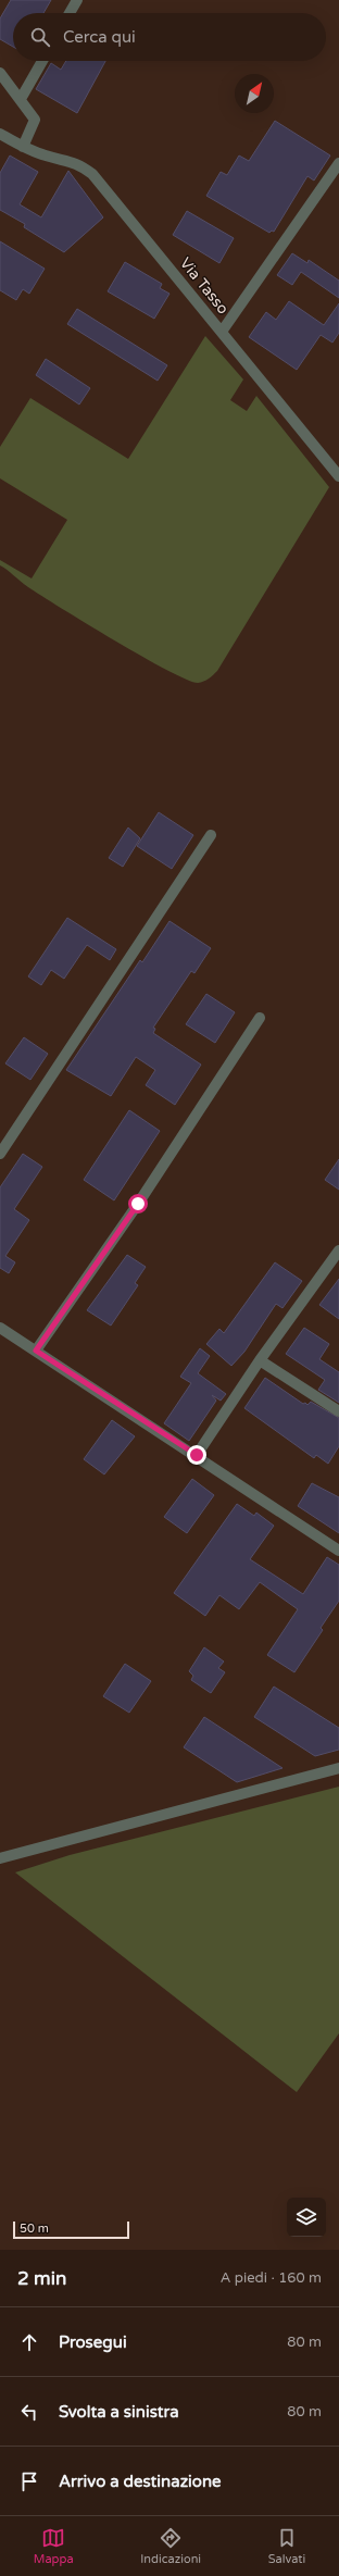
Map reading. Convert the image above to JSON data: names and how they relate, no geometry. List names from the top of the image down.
{
  "streets": {
    "street": ["Via Tasso"]
  },
  "scale_bar": "50 m",
  "north": "top right",
  "page": {
    "search": "Cerca qui",
    "scale": "50 m",
    "heading": ["2 min", "A piedi · 160 m"],
    "list": [
      ["Prosegui", "80 m"],
      ["Svolta a sinistra", "80 m"],
      "Arrivo a destinazione"
    ],
    "nav": ["Mappa", "Indicazioni", "Salvati"]
  }
}
